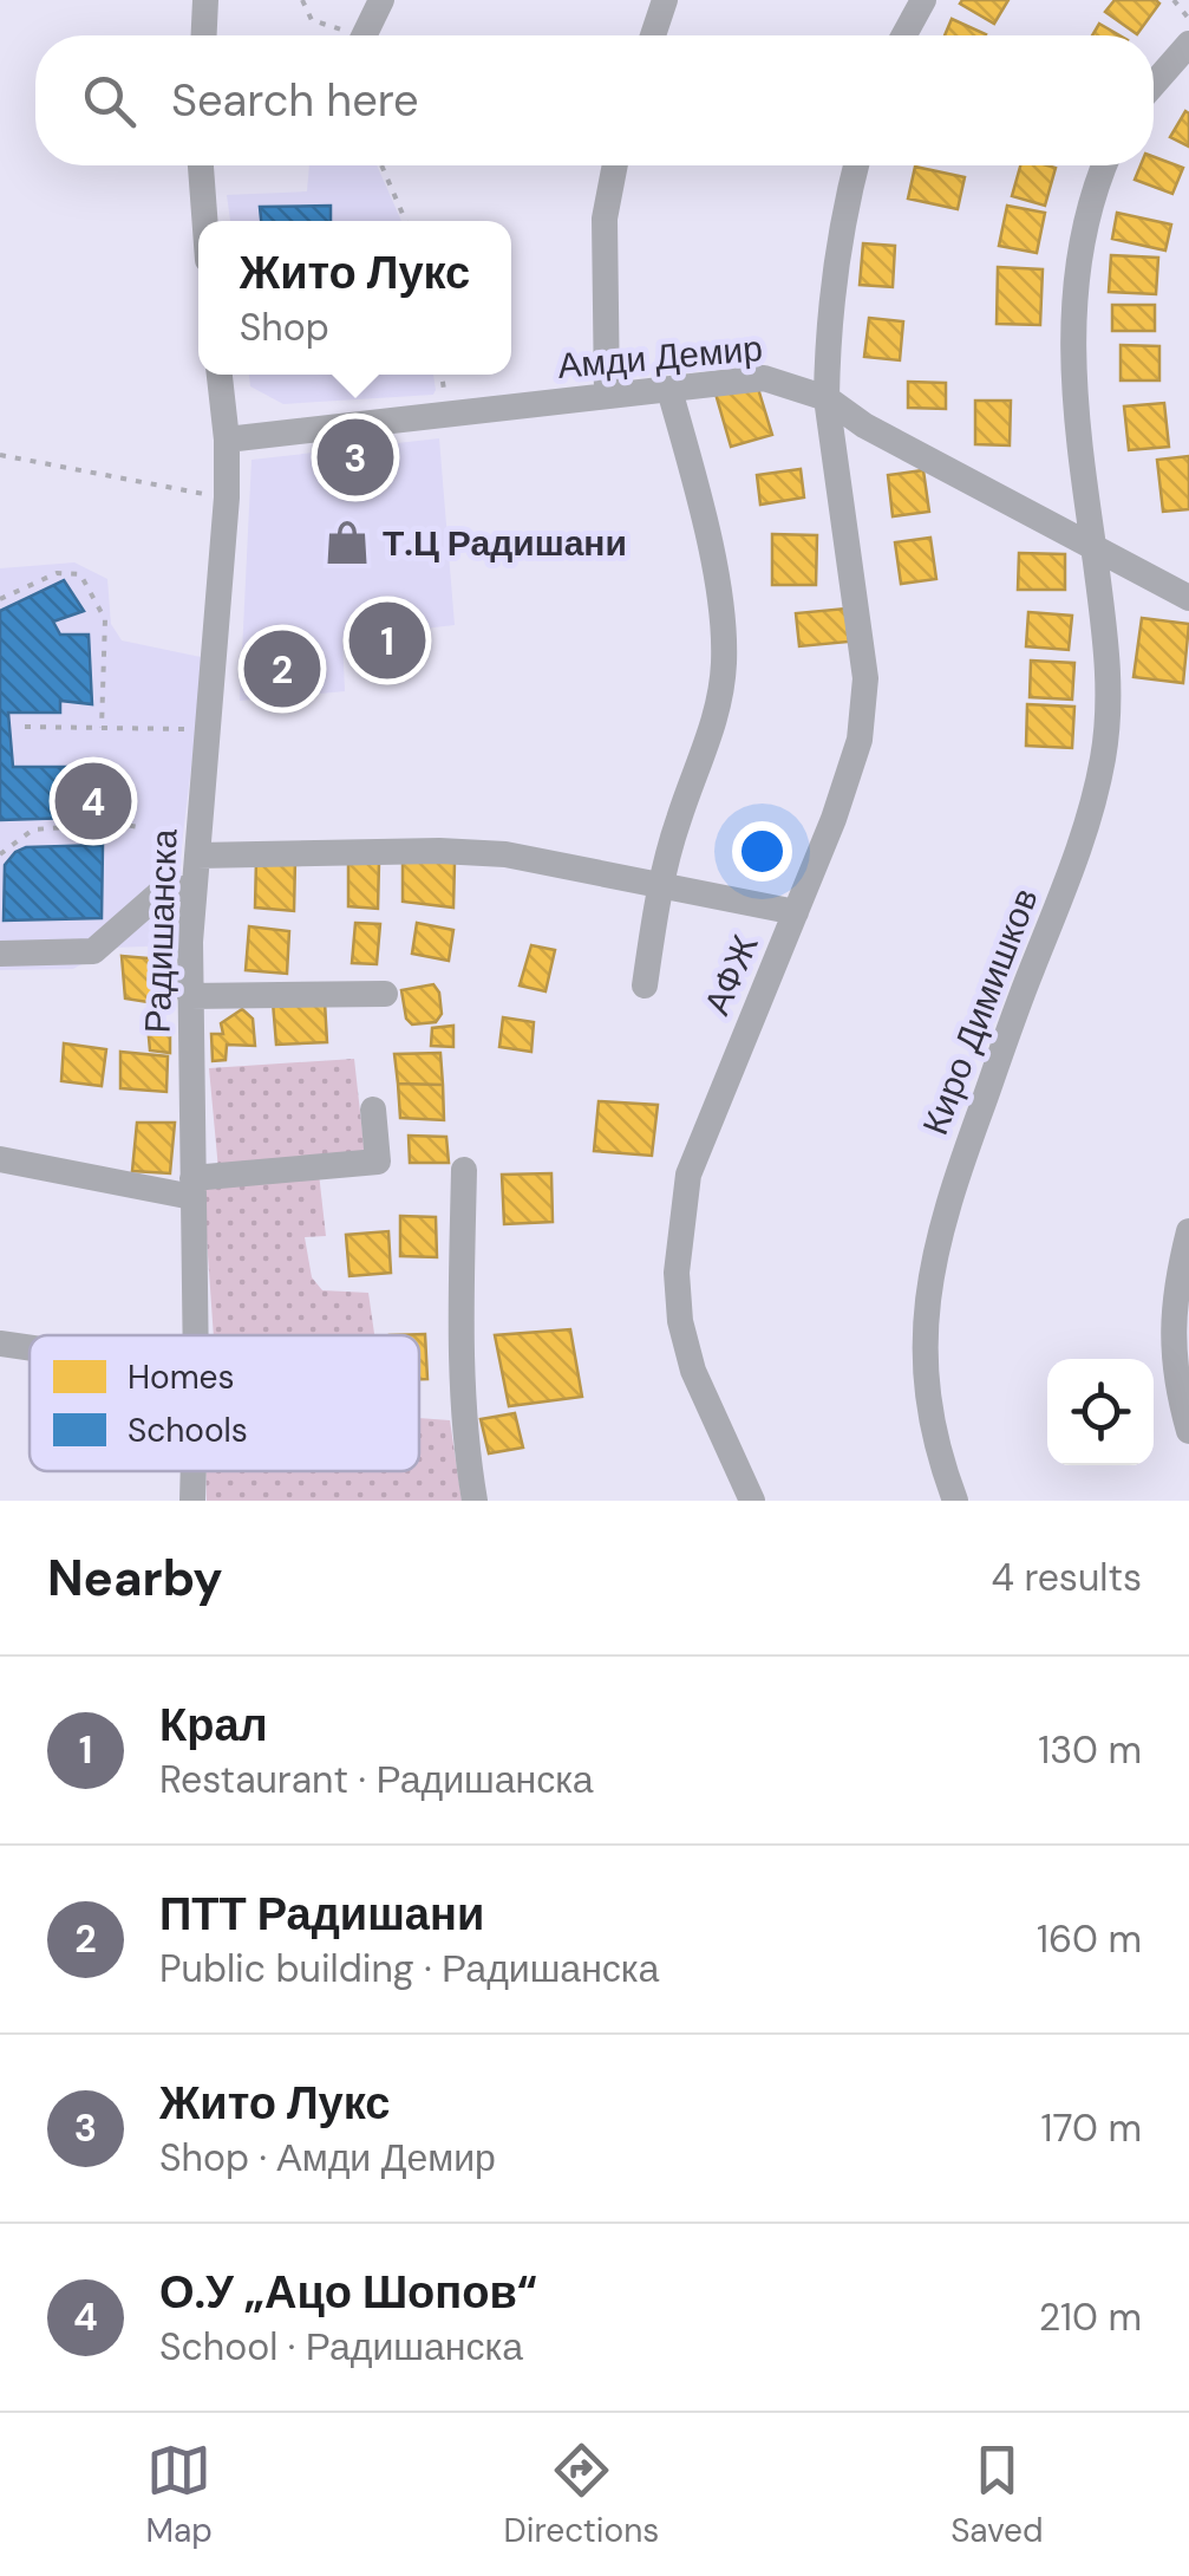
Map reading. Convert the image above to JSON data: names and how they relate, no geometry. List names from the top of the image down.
{
  "streets": {
    "street": [
      "Амди Демир",
      "Радишанска",
      "АФЖ",
      "Киро Димишков"
    ]
  },
  "crossings": [
    ["Амди Демир", "Радишанска"],
    ["Амди Демир", "АФЖ"],
    ["Амди Демир", "Киро Димишков"]
  ],
  "places": {
    "shop": ["Т.Ц Радишани"]
  },
  "legend": ["Homes", "Schools"],
  "page": {
    "search": "Search here",
    "popup": ["Жито Лукс", "Shop"],
    "pins": [
      "3",
      "1",
      "2",
      "4"
    ],
    "heading": ["Nearby", "4 results"],
    "list": [
      {
        "mark": "1",
        "name": "Крал",
        "note": "Restaurant · Радишанска",
        "value": "130 m"
      },
      {
        "mark": "2",
        "name": "ПТТ Радишани",
        "note": "Public building · Радишанска",
        "value": "160 m"
      },
      {
        "mark": "3",
        "name": "Жито Лукс",
        "note": "Shop · Амди Демир",
        "value": "170 m"
      },
      {
        "mark": "4",
        "name": "О.У „Ацо Шопов“",
        "note": "School · Радишанска",
        "value": "210 m"
      }
    ],
    "nav": ["Map", "Directions", "Saved"]
  }
}
